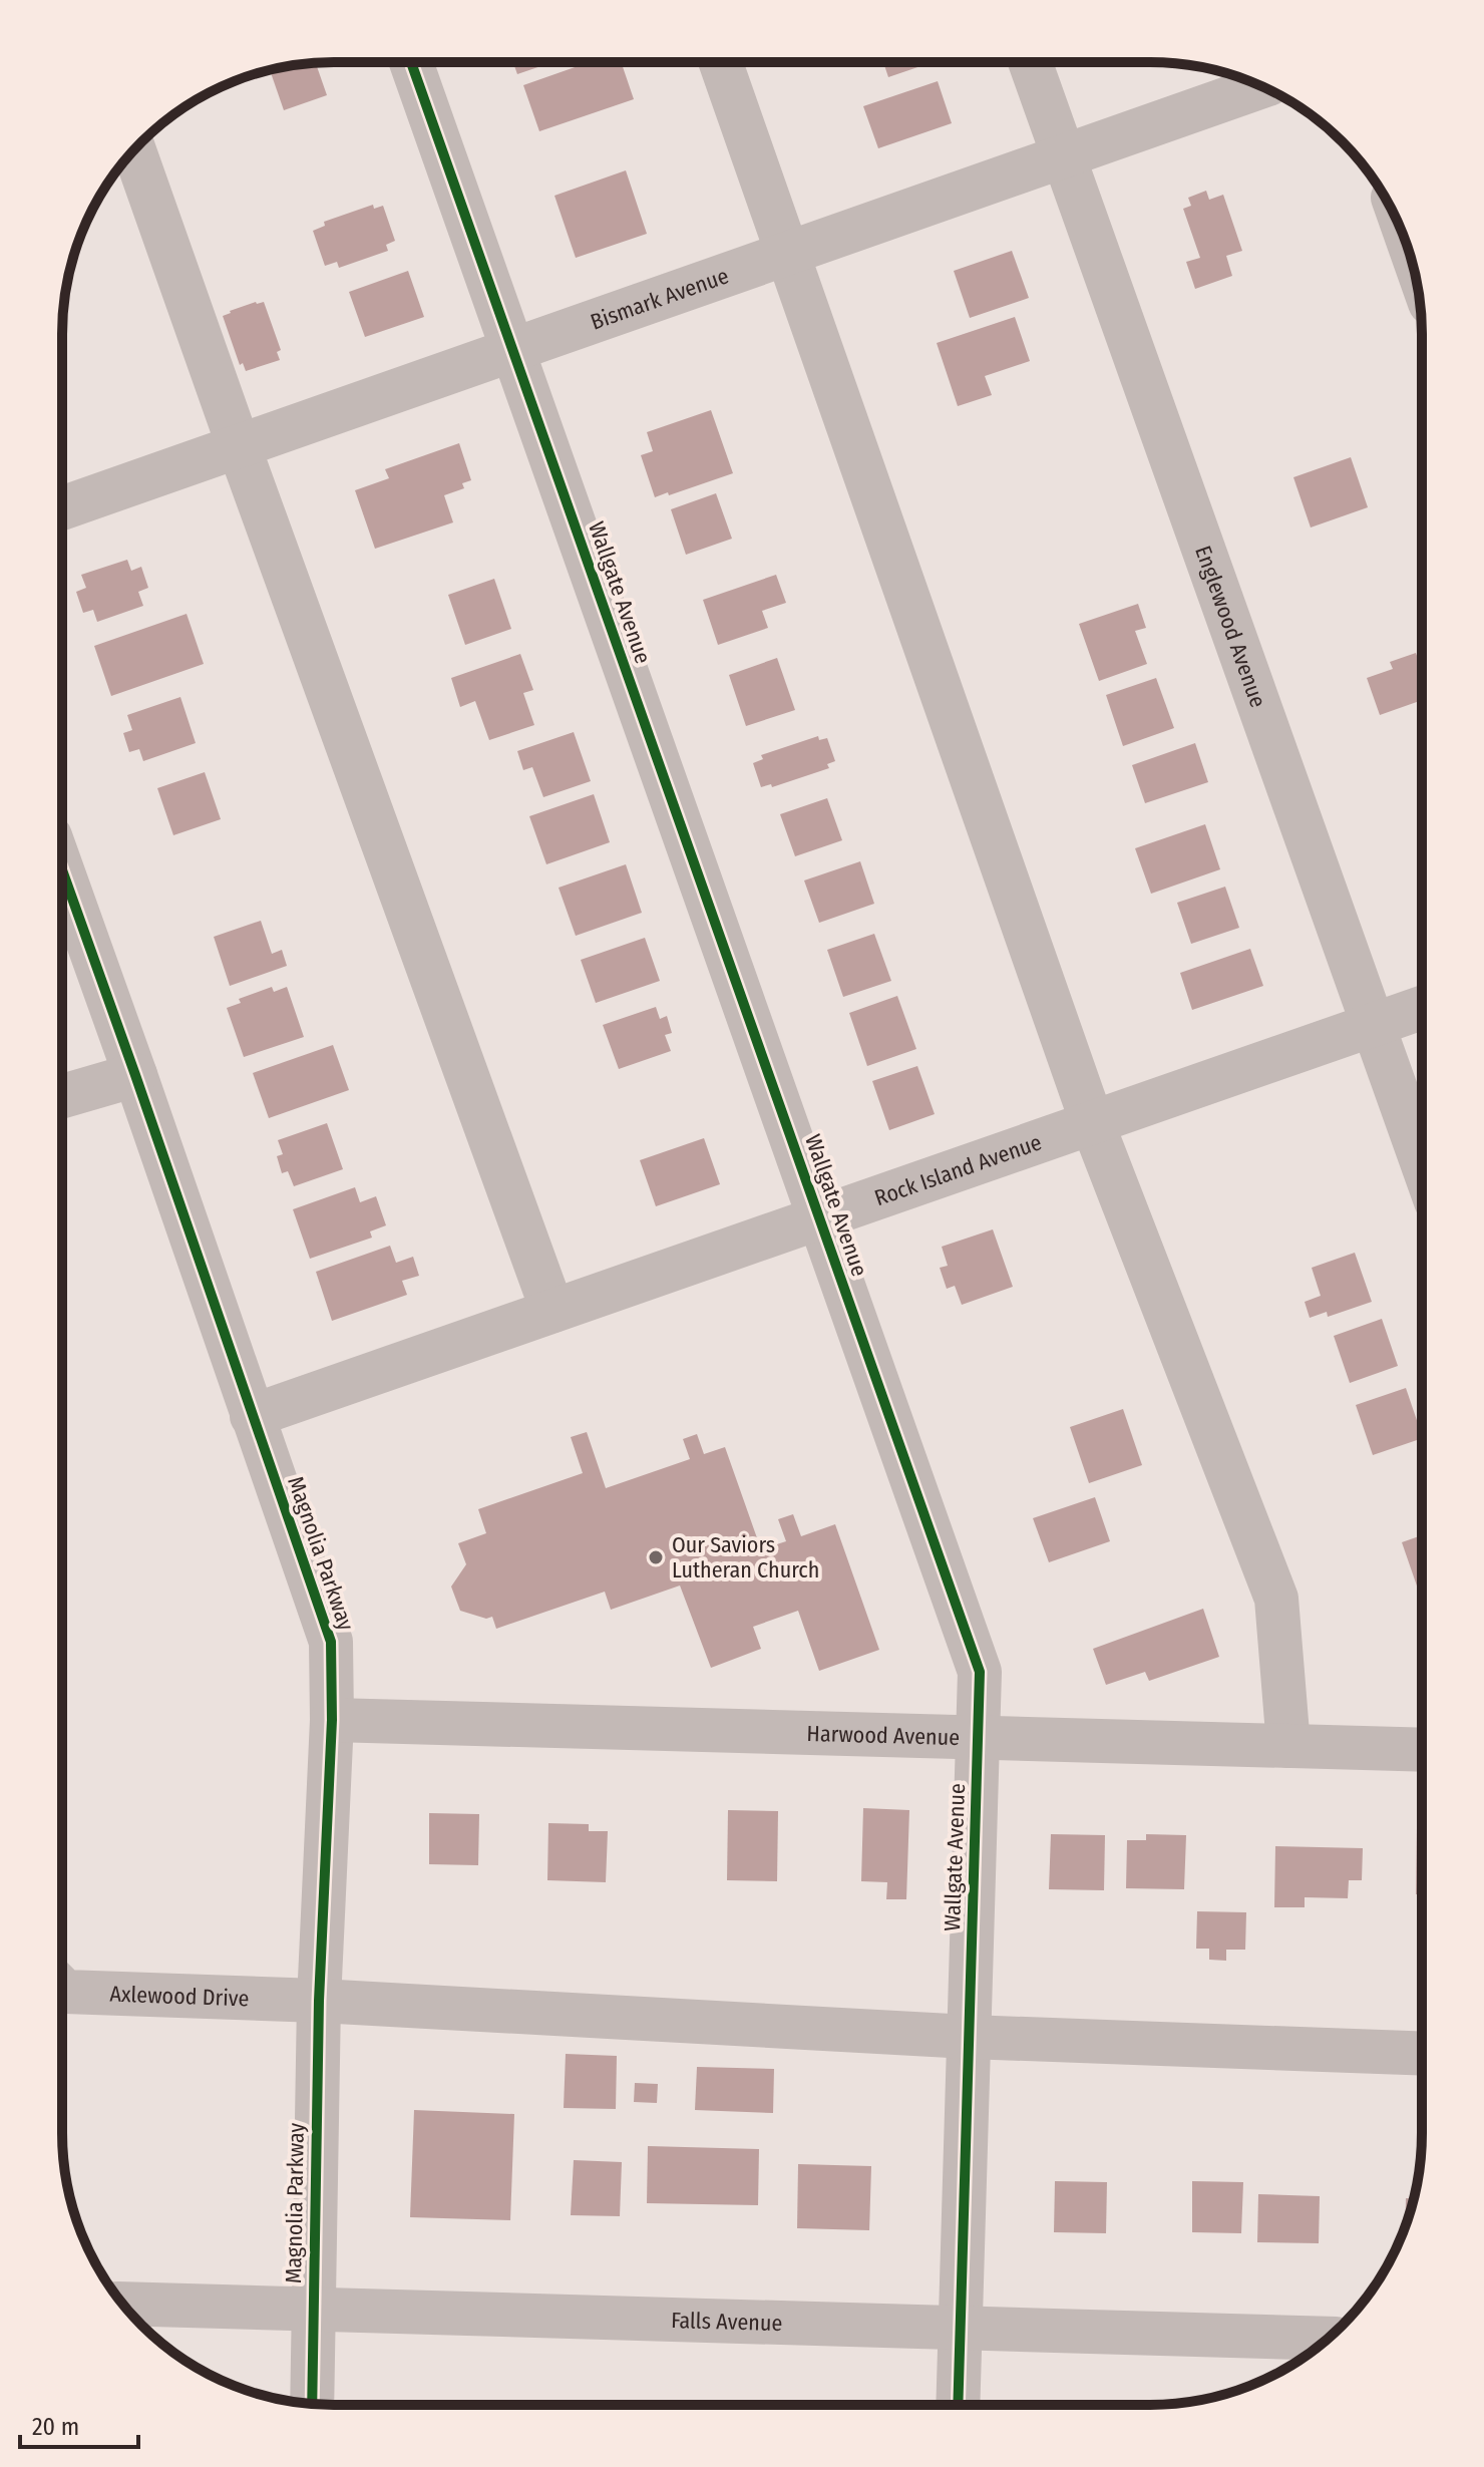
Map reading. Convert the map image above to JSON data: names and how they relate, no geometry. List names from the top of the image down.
{
  "streets": {
    "street": [
      "Bismark Avenue",
      "Wallgate Avenue",
      "Englewood Avenue",
      "Rock Island Avenue",
      "Magnolia Parkway",
      "Harwood Avenue",
      "Axlewood Drive",
      "Falls Avenue"
    ]
  },
  "crossings": [
    ["Bismark Avenue", "Wallgate Avenue"],
    ["Bismark Avenue", "Englewood Avenue"],
    ["Wallgate Avenue", "Rock Island Avenue"],
    ["Wallgate Avenue", "Harwood Avenue"],
    ["Wallgate Avenue", "Axlewood Drive"],
    ["Wallgate Avenue", "Falls Avenue"],
    ["Englewood Avenue", "Rock Island Avenue"],
    ["Rock Island Avenue", "Magnolia Parkway"],
    ["Magnolia Parkway", "Harwood Avenue"],
    ["Magnolia Parkway", "Axlewood Drive"],
    ["Magnolia Parkway", "Falls Avenue"]
  ],
  "places": ["Our Saviors Lutheran Church"],
  "scale_bar": "20 m"
}
